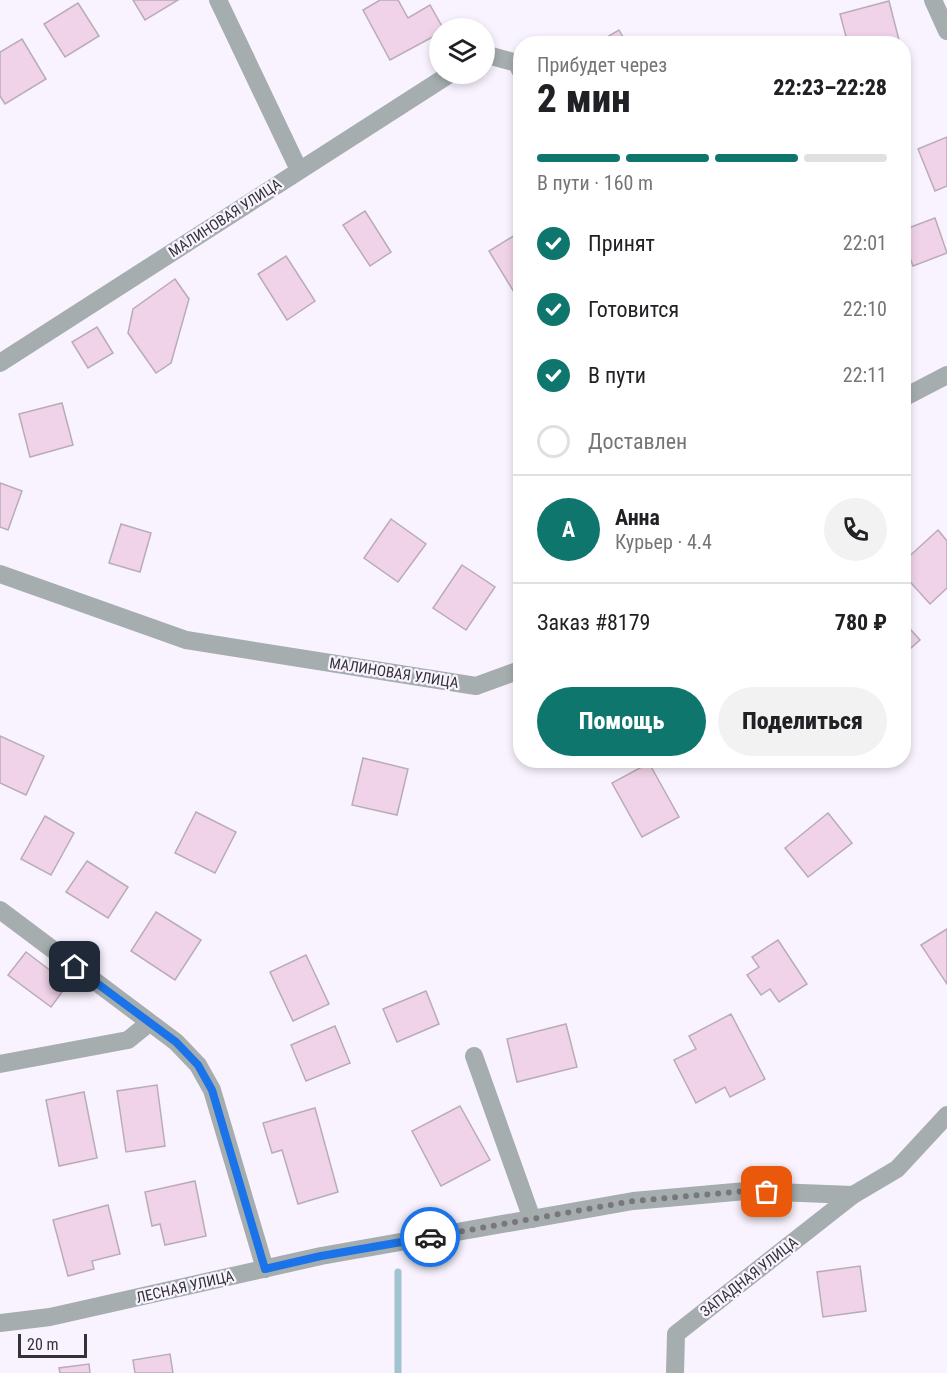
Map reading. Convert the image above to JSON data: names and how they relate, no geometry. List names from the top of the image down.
{
  "streets": {
    "street": ["МАЛИНОВАЯ УЛИЦА", "ЗАПАДНАЯ УЛИЦА", "ЛЕСНАЯ УЛИЦА"]
  },
  "crossings": [
    ["ЗАПАДНАЯ УЛИЦА", "ЛЕСНАЯ УЛИЦА"]
  ],
  "scale_bar": "20 m",
  "page": {
    "heading": ["2 мин", "Прибудет через", "22:23–22:28"],
    "panel": [
      "Анна",
      "Курьер · 4.4",
      "Заказ #8179",
      "780 ₽"
    ],
    "bar": "В пути · 160 m",
    "list": [
      ["Принят", "22:01"],
      ["Готовится", "22:10"],
      ["В пути", "22:11"],
      "Доставлен"
    ],
    "round": "А",
    "buttons": ["Помощь", "Поделиться"],
    "scale": "20 m"
  }
}
